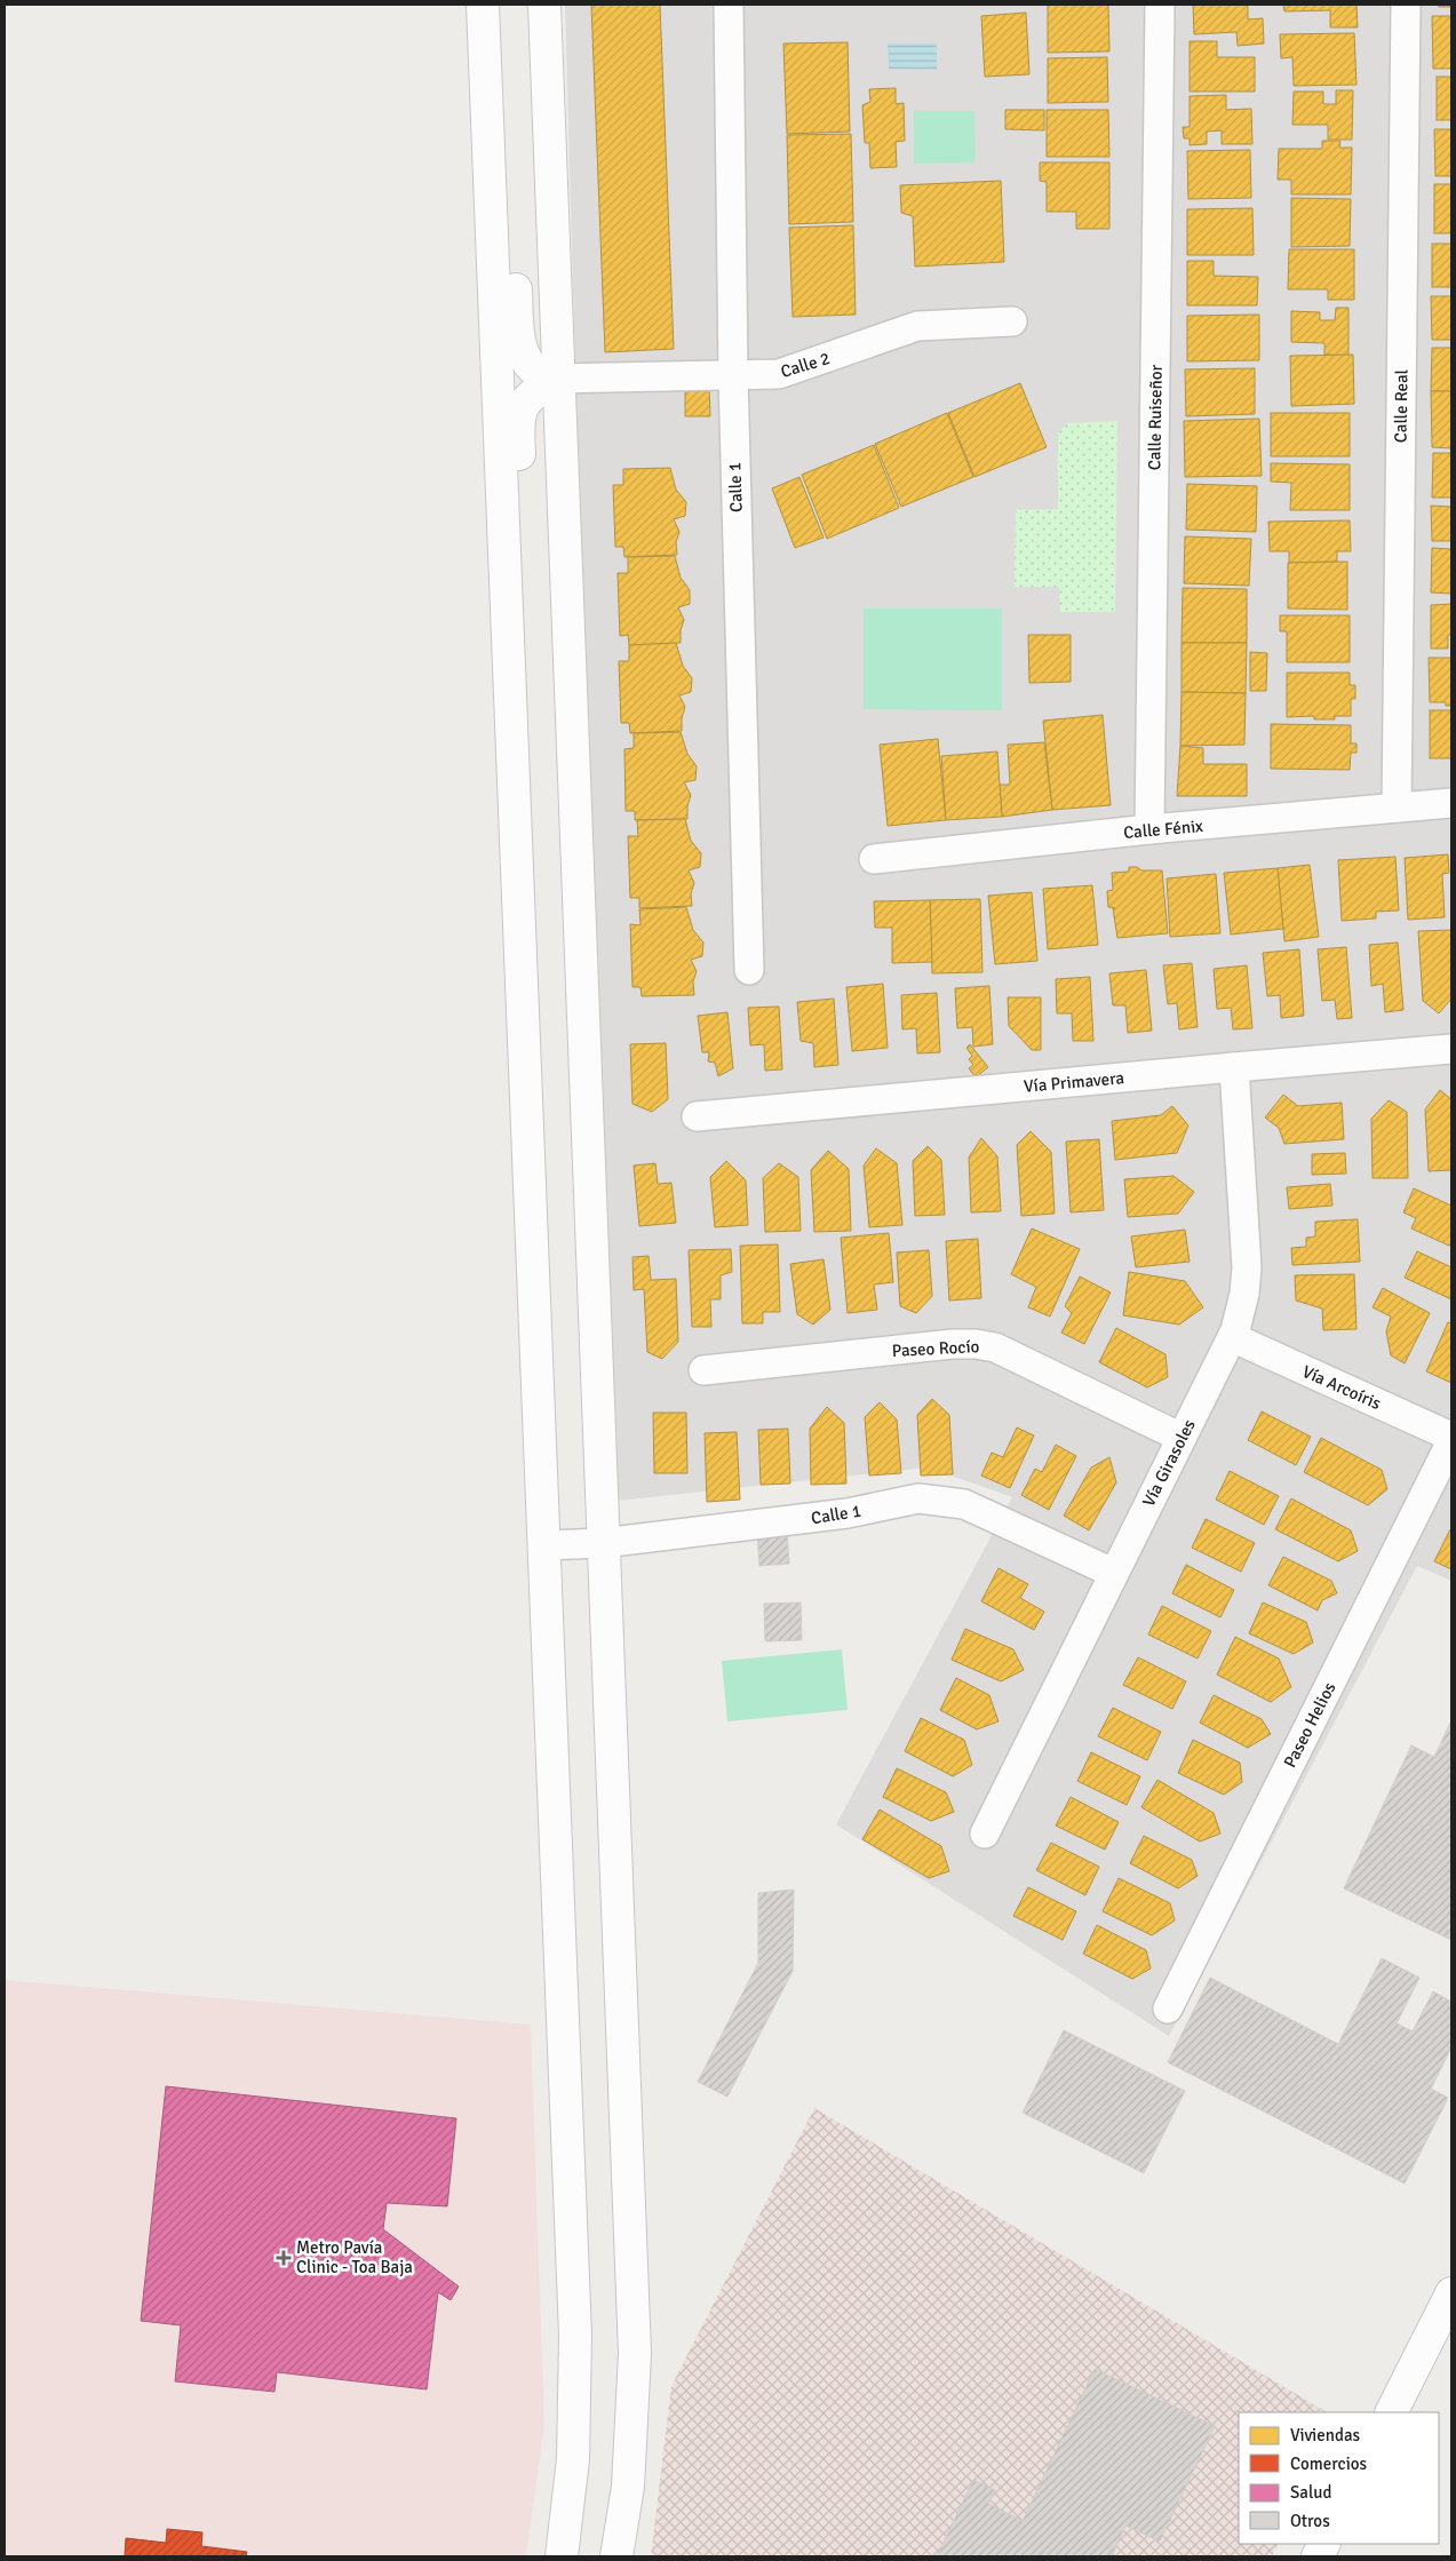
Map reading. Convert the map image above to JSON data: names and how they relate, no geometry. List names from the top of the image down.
{
  "streets": {
    "street": [
      "Calle 2",
      "Calle Real",
      "Calle Ruiseñor",
      "Calle 1",
      "Calle Fénix",
      "Vía Primavera",
      "Paseo Rocío",
      "Vía Arcoíris",
      "Vía Girasoles",
      "Paseo Helios"
    ]
  },
  "crossings": [
    ["Calle 2", "Calle 1"],
    ["Calle Real", "Calle Fénix"],
    ["Calle Ruiseñor", "Calle Fénix"],
    ["Calle 1", "Vía Girasoles"],
    ["Vía Primavera", "Vía Girasoles"],
    ["Paseo Rocío", "Vía Girasoles"],
    ["Vía Arcoíris", "Vía Girasoles"],
    ["Vía Arcoíris", "Paseo Helios"]
  ],
  "places": {
    "health": ["Metro Pavía Clinic - Toa Baja"]
  },
  "legend": [
    "Viviendas",
    "Comercios",
    "Salud",
    "Otros"
  ]
}
